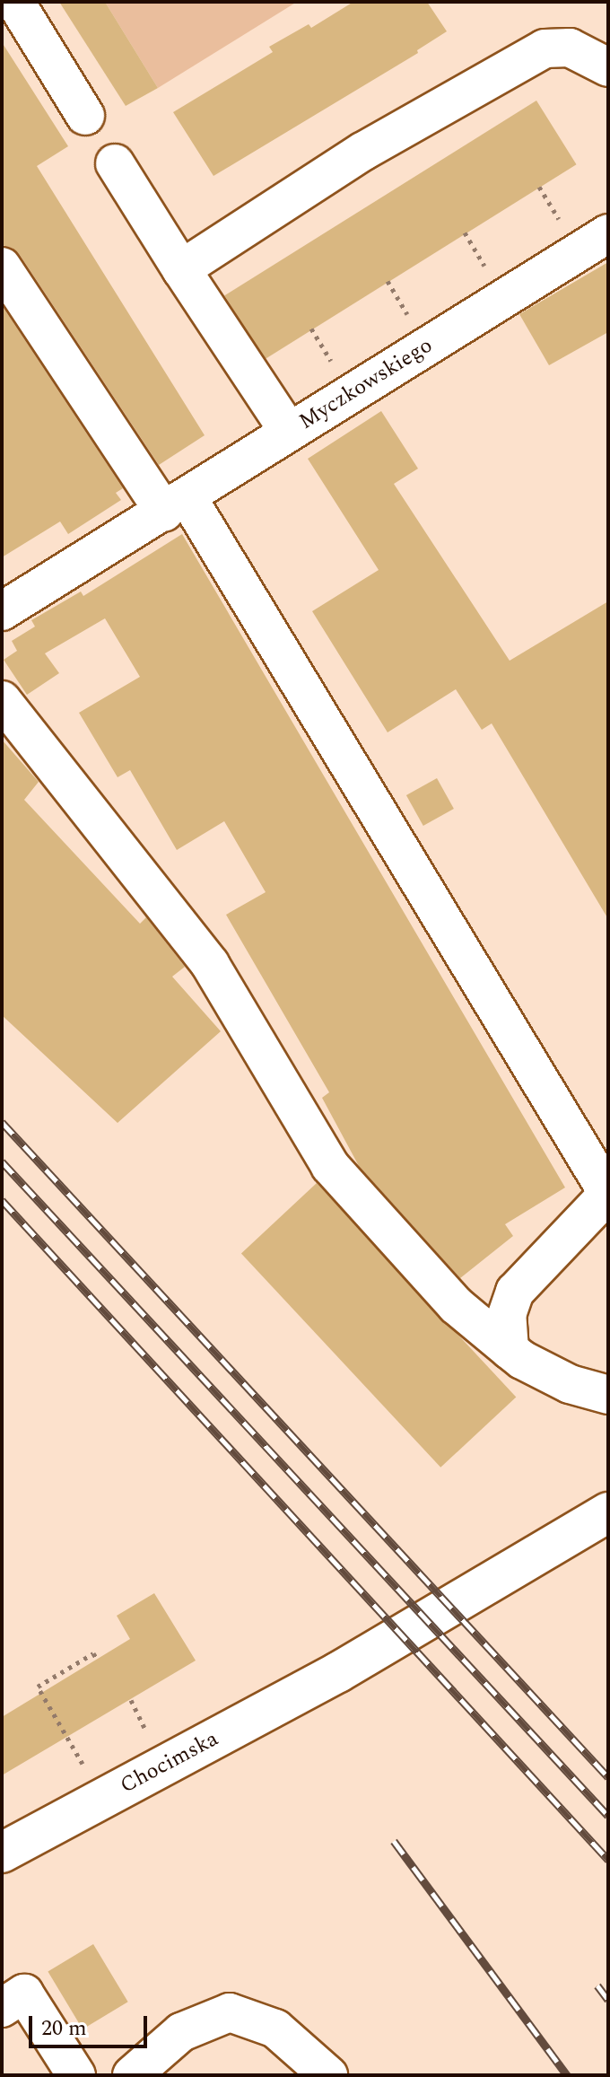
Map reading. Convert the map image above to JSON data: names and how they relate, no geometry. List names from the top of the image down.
{
  "streets": {
    "main road": ["Chocimska"],
    "street": ["Myczkowskiego"]
  },
  "scale_bar": "20 m"
}
